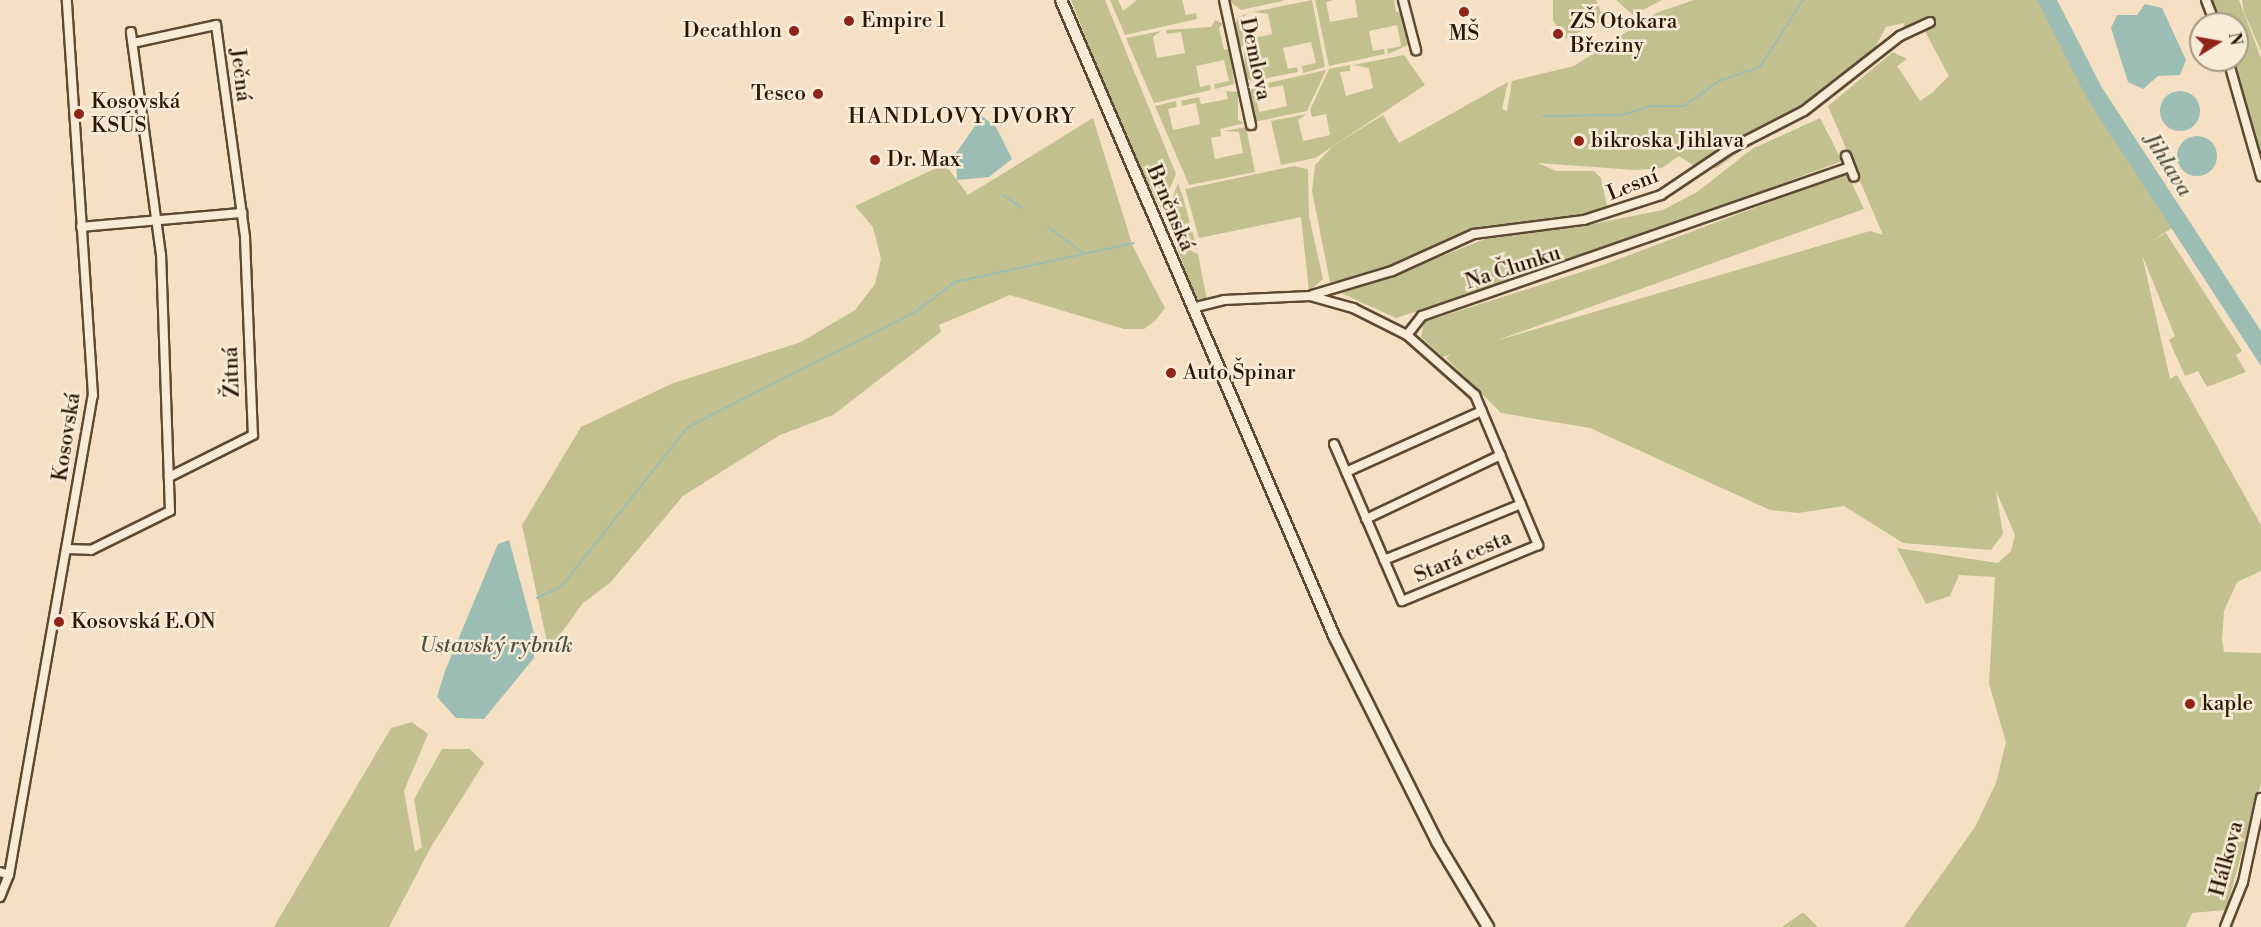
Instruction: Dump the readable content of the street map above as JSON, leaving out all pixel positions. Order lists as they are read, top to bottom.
{
  "streets": {
    "main road": ["Brněnská"],
    "street": [
      "Demlova",
      "Ječná",
      "Lesní",
      "Na Člunku",
      "Žitná",
      "Kosovská",
      "Stará cesta",
      "Hálkova"
    ]
  },
  "crossings": [
    ["Ječná", "Žitná"],
    ["Na Člunku", "Stará cesta"]
  ],
  "districts": ["HANDLOVY DVORY"],
  "water": ["Jihlava", "Ustavský rybník"],
  "places": [
    "MŠ",
    "Empire 1",
    "Decathlon",
    "ZŠ Otokara Březiny",
    "Tesco",
    "Kosovská KSÚS",
    "bikroska Jihlava",
    "Dr. Max",
    "Auto Špinar",
    "Kosovská E.ON",
    "kaple"
  ],
  "north": "right"
}
